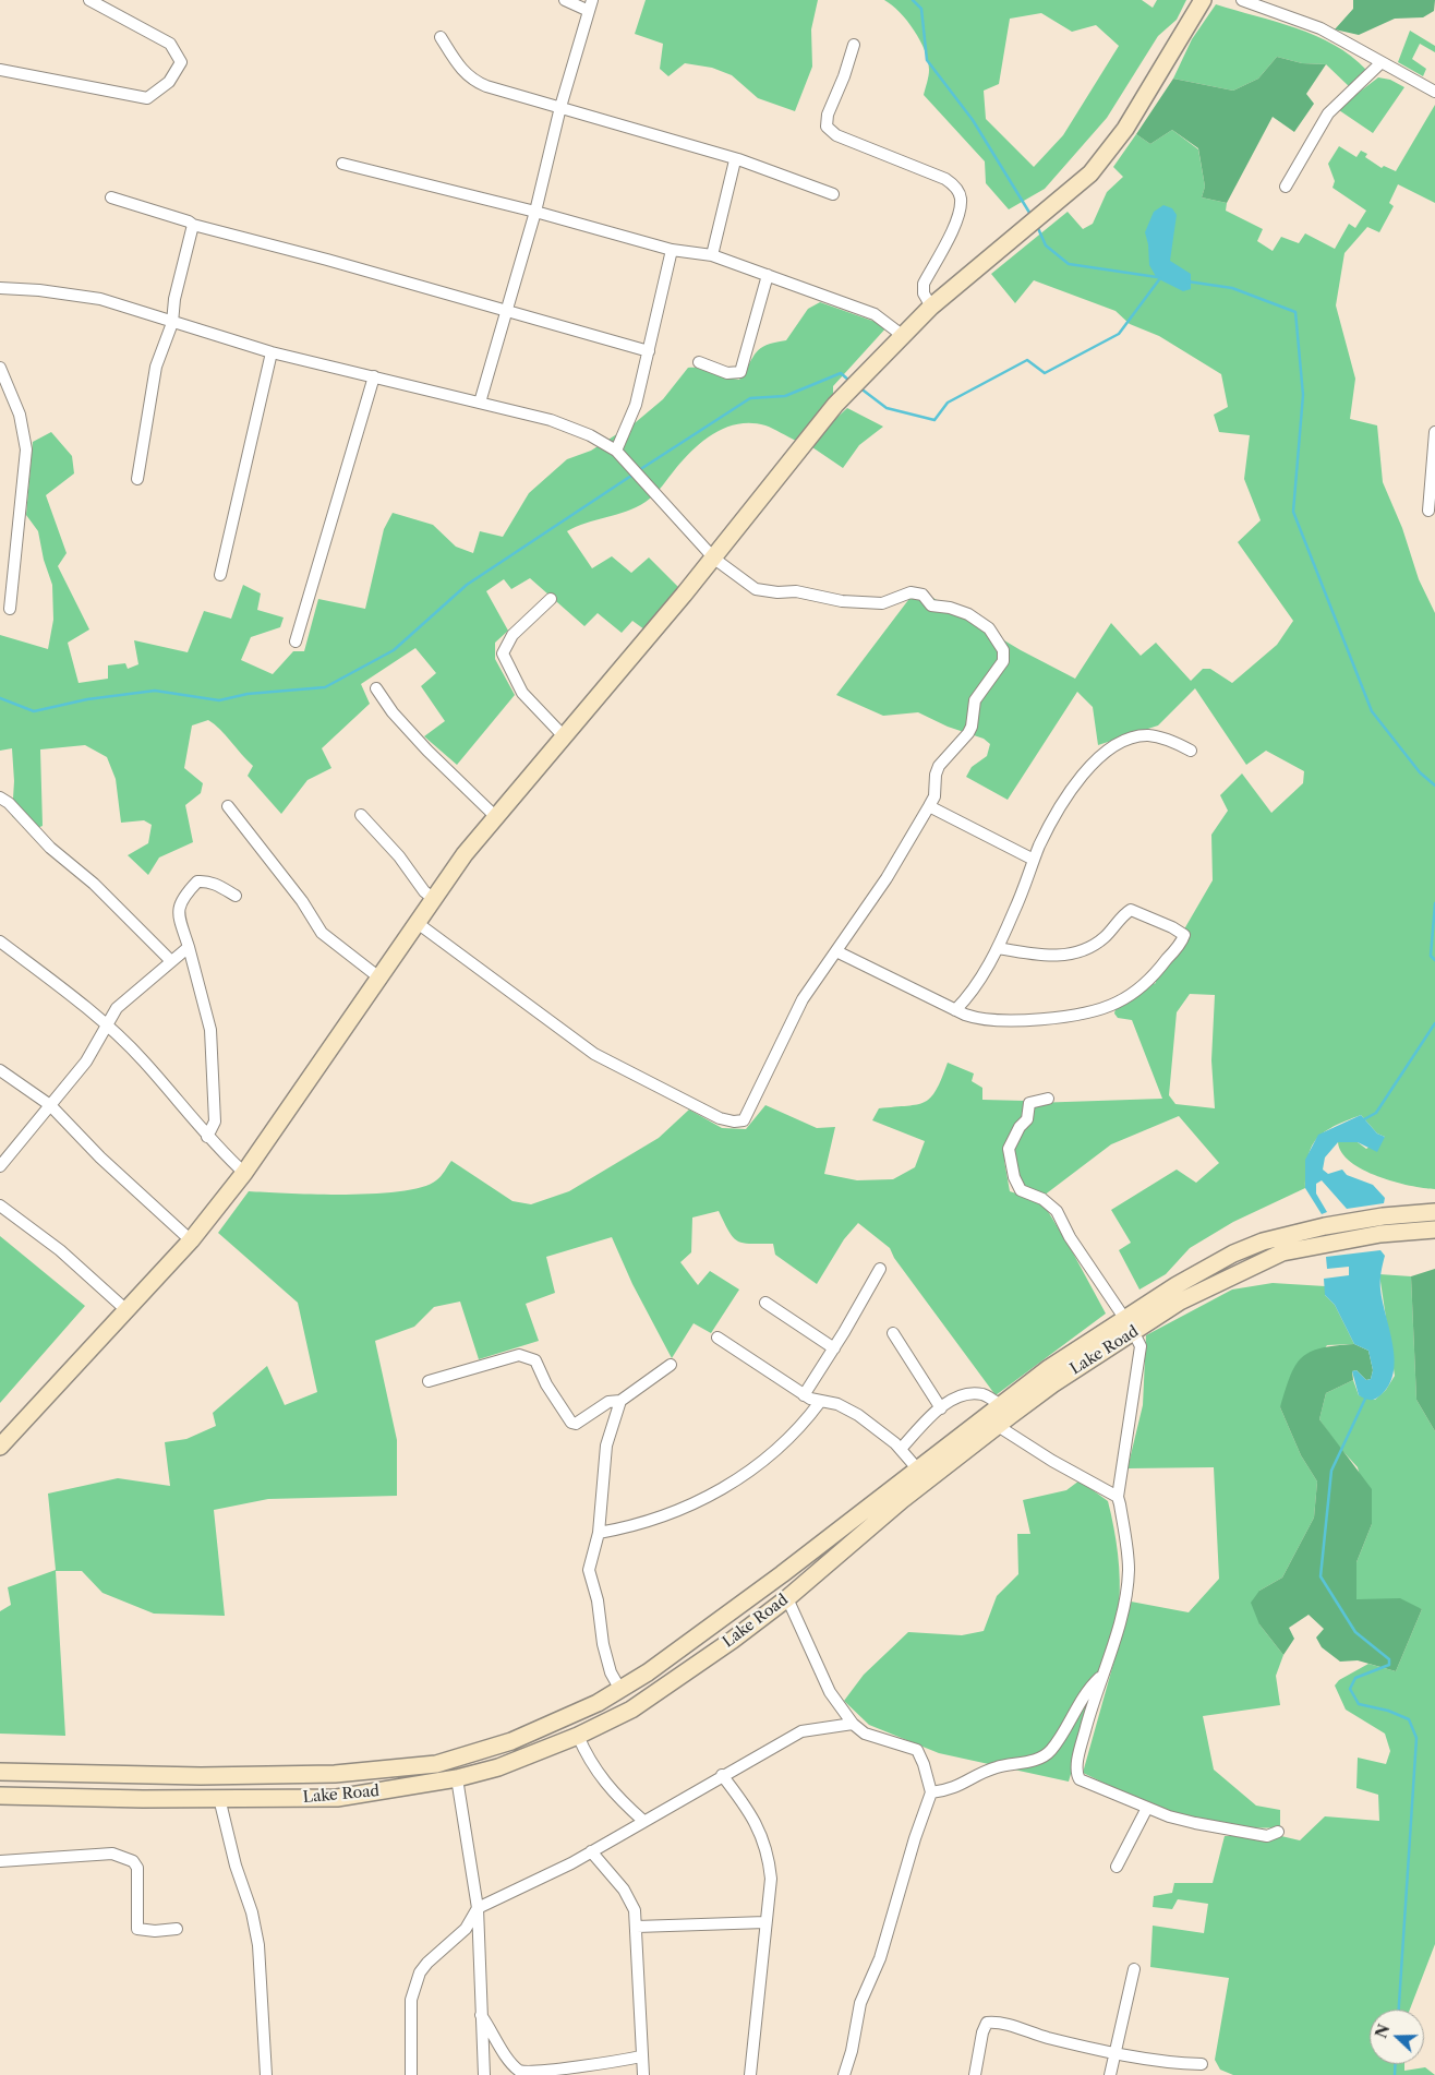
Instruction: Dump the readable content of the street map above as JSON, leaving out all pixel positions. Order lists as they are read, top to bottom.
{
  "streets": {
    "main road": ["Lake Road"]
  },
  "north": "left"
}
